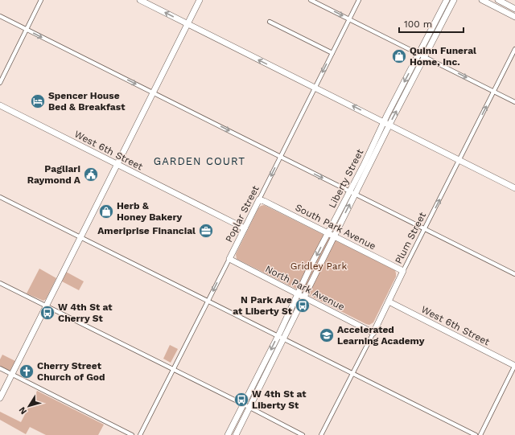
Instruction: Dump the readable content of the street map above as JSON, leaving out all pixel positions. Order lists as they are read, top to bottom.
{
  "streets": {
    "street": [
      "West 6th Street",
      "Liberty Street",
      "Poplar Street",
      "South Park Avenue",
      "Plum Street",
      "North Park Avenue"
    ]
  },
  "crossings": [
    ["West 6th Street", "Poplar Street"],
    ["West 6th Street", "Plum Street"],
    ["Liberty Street", "South Park Avenue"],
    ["Liberty Street", "North Park Avenue"],
    ["Poplar Street", "South Park Avenue"],
    ["Poplar Street", "North Park Avenue"],
    ["South Park Avenue", "Plum Street"],
    ["Plum Street", "North Park Avenue"]
  ],
  "one_way": ["Plum Street"],
  "districts": ["GARDEN COURT"],
  "parks": ["Gridley Park"],
  "places": {
    "shop": ["Quinn Funeral Home, Inc.", "Herb & Honey Bakery"],
    "hotel": ["Spencer House Bed & Breakfast"],
    "public building": ["Pagliari Raymond A"],
    "office": ["Ameriprise Financial"],
    "bus stop": ["N Park Ave at Liberty St", "W 4th St at Cherry St", "W 4th St at Liberty St"],
    "school or university": ["Accelerated Learning Academy"],
    "church": ["Cherry Street Church of God"]
  },
  "scale_bar": "100 m",
  "north": "bottom left"
}
